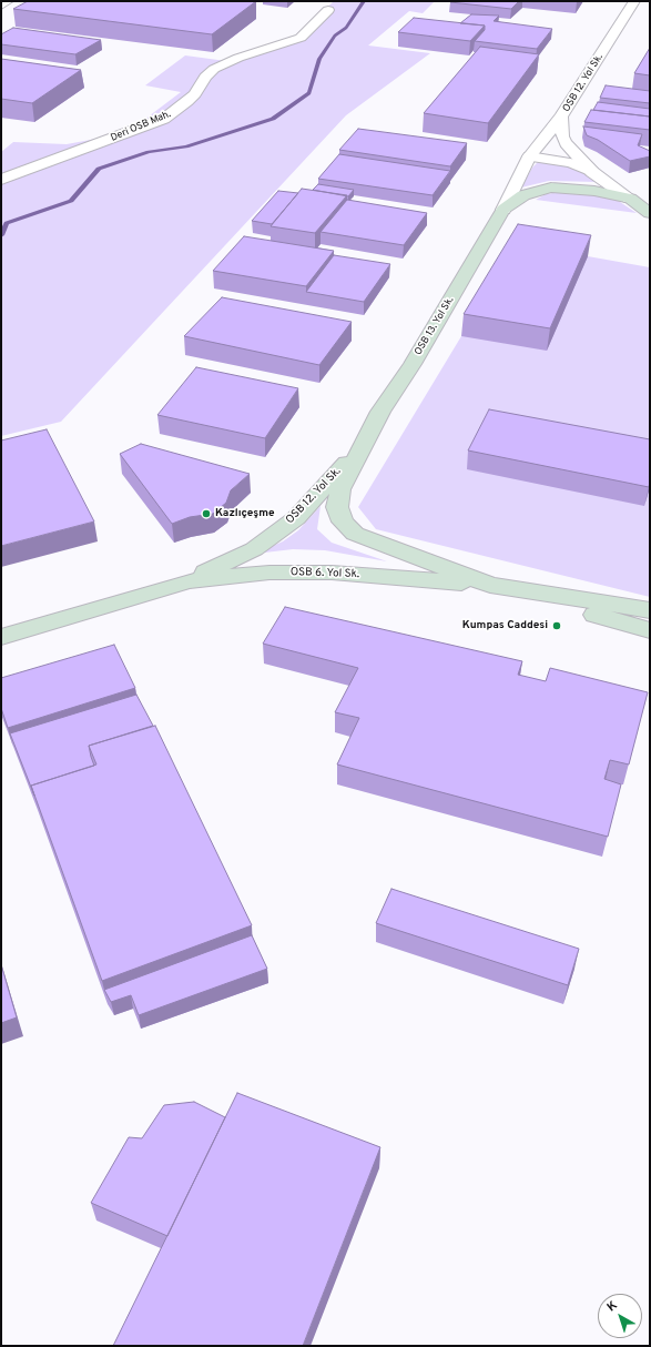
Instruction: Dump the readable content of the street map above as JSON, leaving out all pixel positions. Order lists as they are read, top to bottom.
{
  "streets": {
    "main road": ["OSB 12. Yol Sk.", "OSB 13. Yol Sk.", "OSB 6. Yol Sk."],
    "street": ["Deri OSB Mah."]
  },
  "crossings": [
    ["OSB 12. Yol Sk.", "OSB 13. Yol Sk."],
    ["OSB 12. Yol Sk.", "OSB 6. Yol Sk."]
  ],
  "places": ["Kazlıçeşme", "Kumpas Caddesi"],
  "north": "top left"
}
